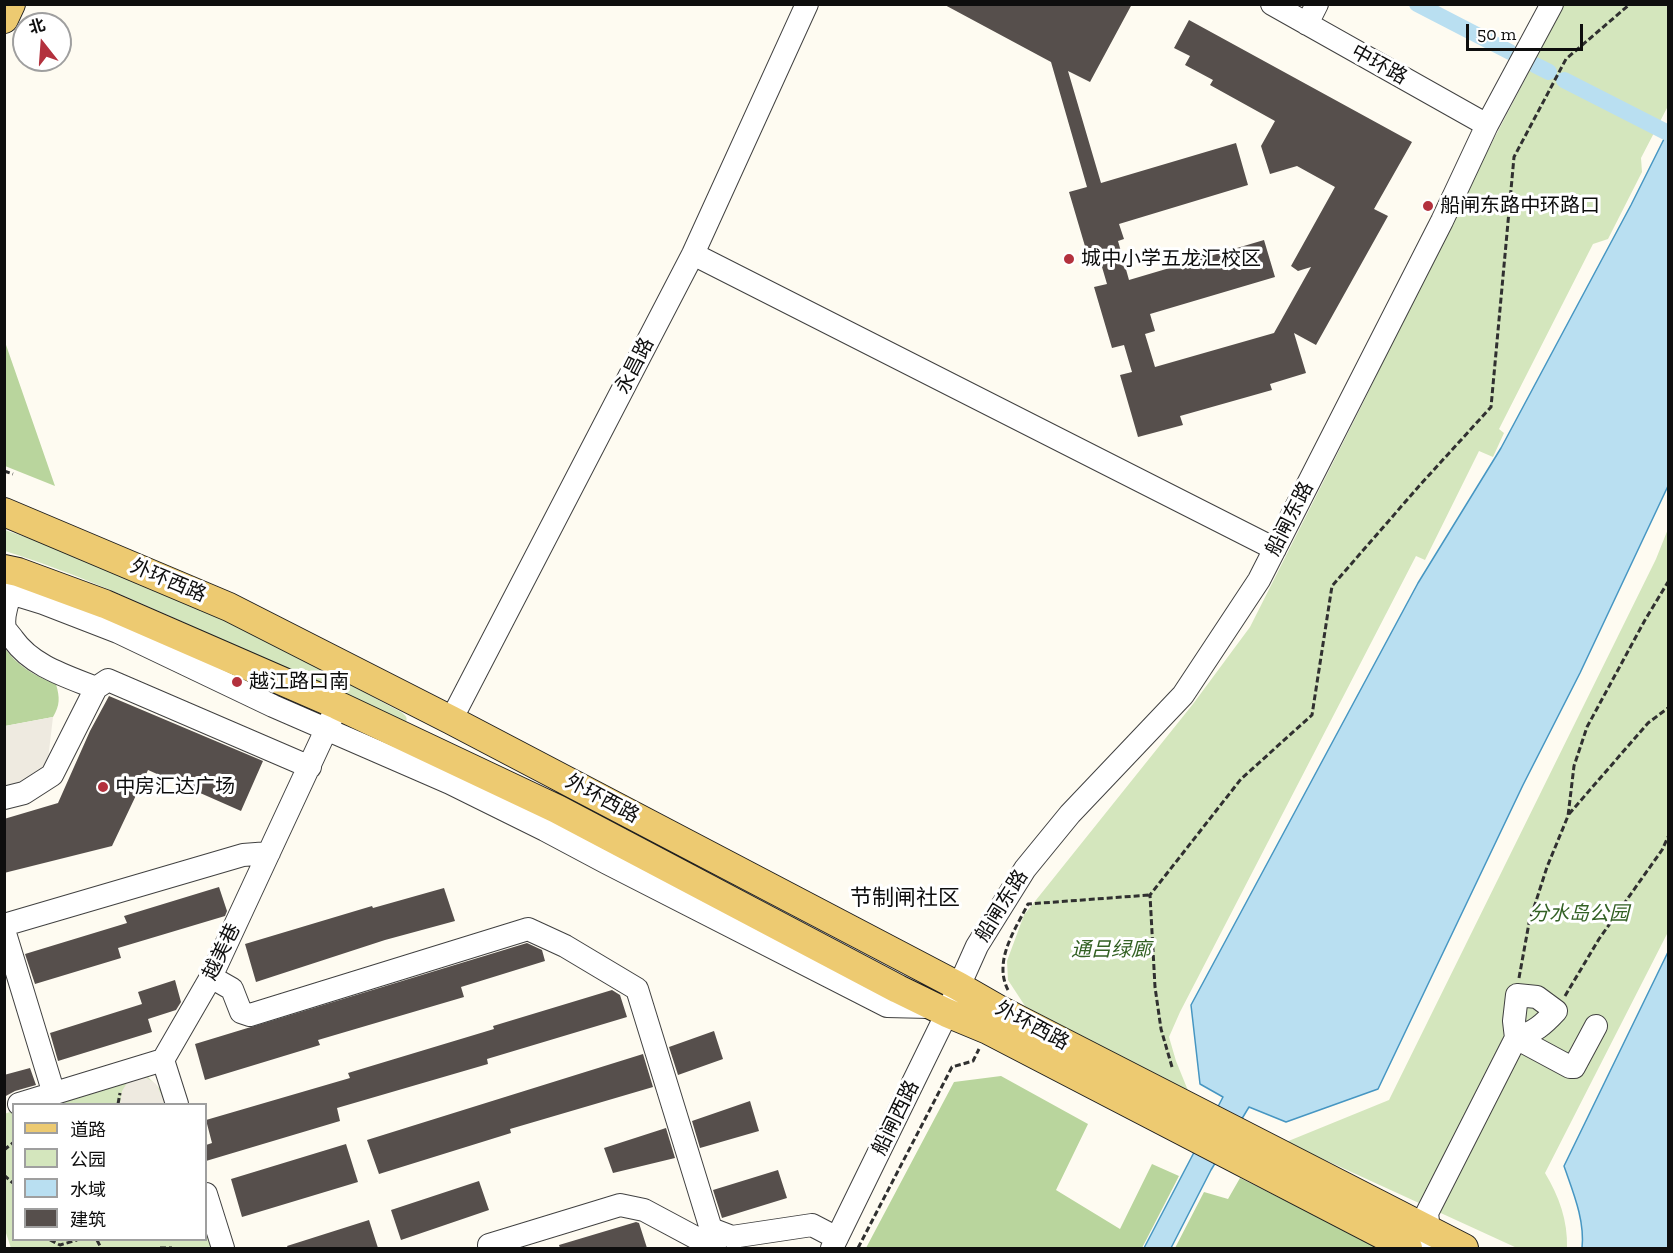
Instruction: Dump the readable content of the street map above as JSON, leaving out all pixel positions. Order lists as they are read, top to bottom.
{
  "streets": {
    "main road": ["外环西路"],
    "street": [
      "中环路",
      "永昌路",
      "船闸东路",
      "越美巷",
      "船闸西路"
    ]
  },
  "crossings": [
    ["中环路", "船闸东路"],
    ["永昌路", "外环西路"],
    ["船闸东路", "外环西路"],
    ["船闸东路", "船闸西路"],
    ["外环西路", "越美巷"],
    ["外环西路", "船闸西路"]
  ],
  "districts": ["节制闸社区"],
  "parks": ["分水岛公园", "通吕绿廊"],
  "places": [
    "船闸东路中环路口",
    "城中小学五龙汇校区",
    "越江路口南",
    "中房汇达广场"
  ],
  "legend": [
    "道路",
    "公园",
    "水域",
    "建筑"
  ],
  "scale_bar": "50 m",
  "north": "top"
}
